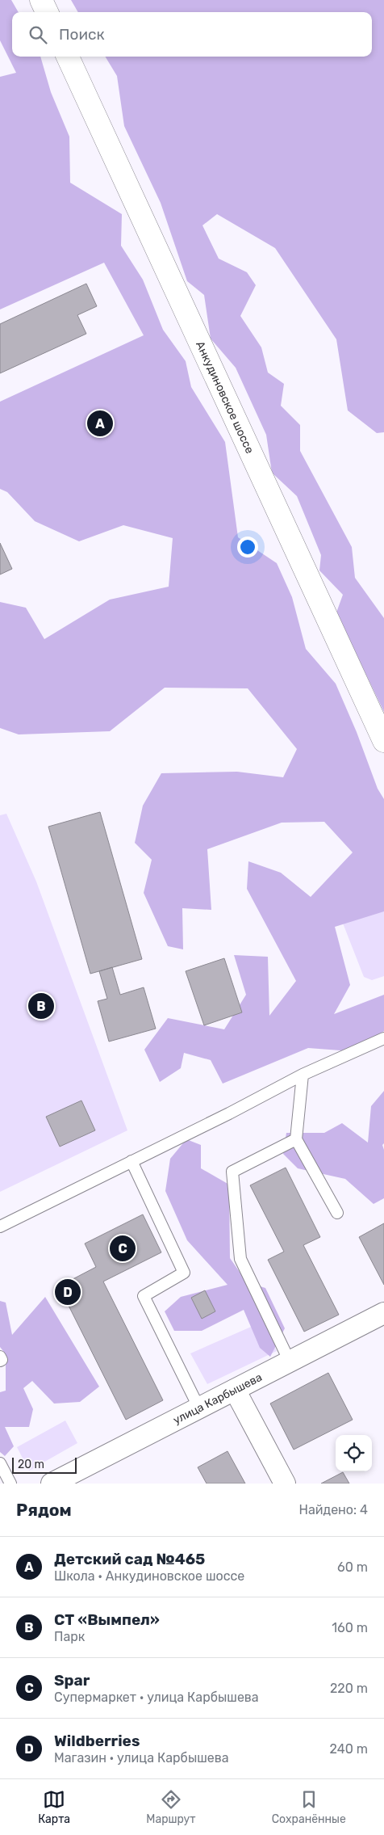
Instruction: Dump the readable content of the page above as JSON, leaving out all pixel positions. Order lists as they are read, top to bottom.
{
  "streets": {
    "street": ["Анкудиновское шоссе", "улица Карбышева"]
  },
  "scale_bar": "20 m",
  "page": {
    "search": "Поиск",
    "pins": [
      "A",
      "B",
      "C",
      "D"
    ],
    "scale": "20 m",
    "heading": ["Рядом", "Найдено: 4"],
    "list": [
      {
        "mark": "A",
        "name": "Детский сад №465",
        "note": "Школа · Анкудиновское шоссе",
        "value": "60 m"
      },
      {
        "mark": "B",
        "name": "СТ «Вымпел»",
        "note": "Парк",
        "value": "160 m"
      },
      {
        "mark": "C",
        "name": "Spar",
        "note": "Супермаркет · улица Карбышева",
        "value": "220 m"
      },
      {
        "mark": "D",
        "name": "Wildberries",
        "note": "Магазин · улица Карбышева",
        "value": "240 m"
      }
    ],
    "nav": ["Карта", "Маршрут", "Сохранённые"]
  }
}
